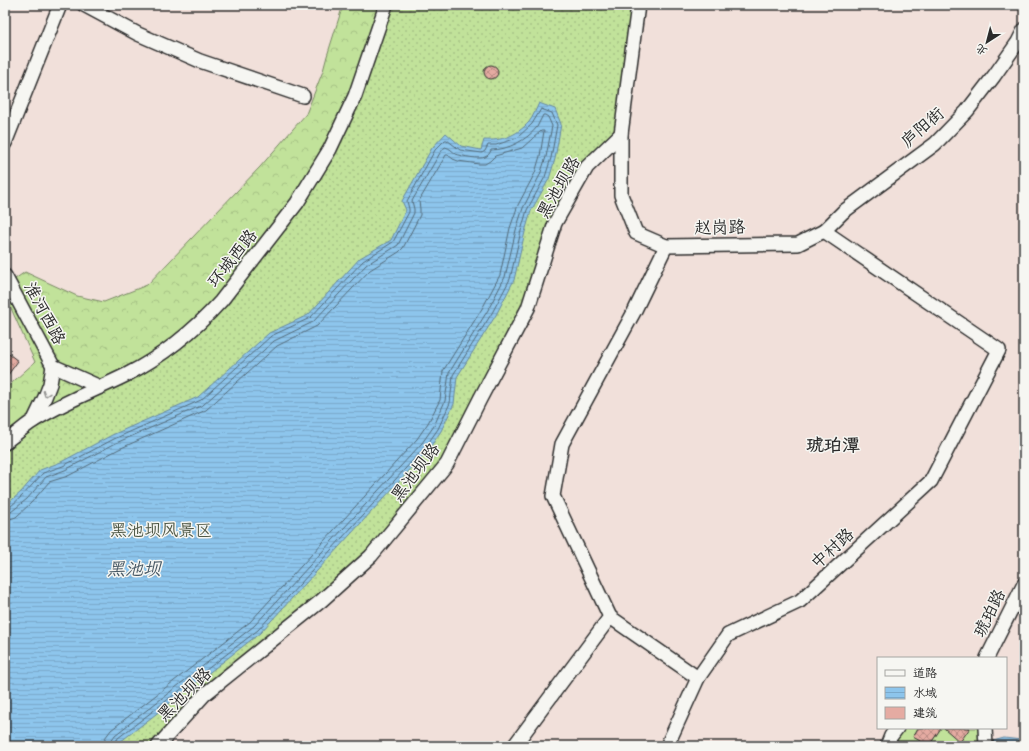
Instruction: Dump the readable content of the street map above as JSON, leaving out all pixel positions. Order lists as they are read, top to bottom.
{
  "streets": {
    "street": [
      "庐阳街",
      "黑池坝路",
      "赵岗路",
      "环城西路",
      "淮河西路",
      "中村路",
      "琥珀路"
    ]
  },
  "crossings": [
    ["庐阳街", "赵岗路"],
    ["庐阳街", "中村路"],
    ["黑池坝路", "赵岗路"],
    ["赵岗路", "中村路"]
  ],
  "districts": ["琥珀潭"],
  "water": ["黑池坝"],
  "parks": ["黑池坝风景区"],
  "legend": ["道路", "水域", "建筑"],
  "north": "bottom left"
}
